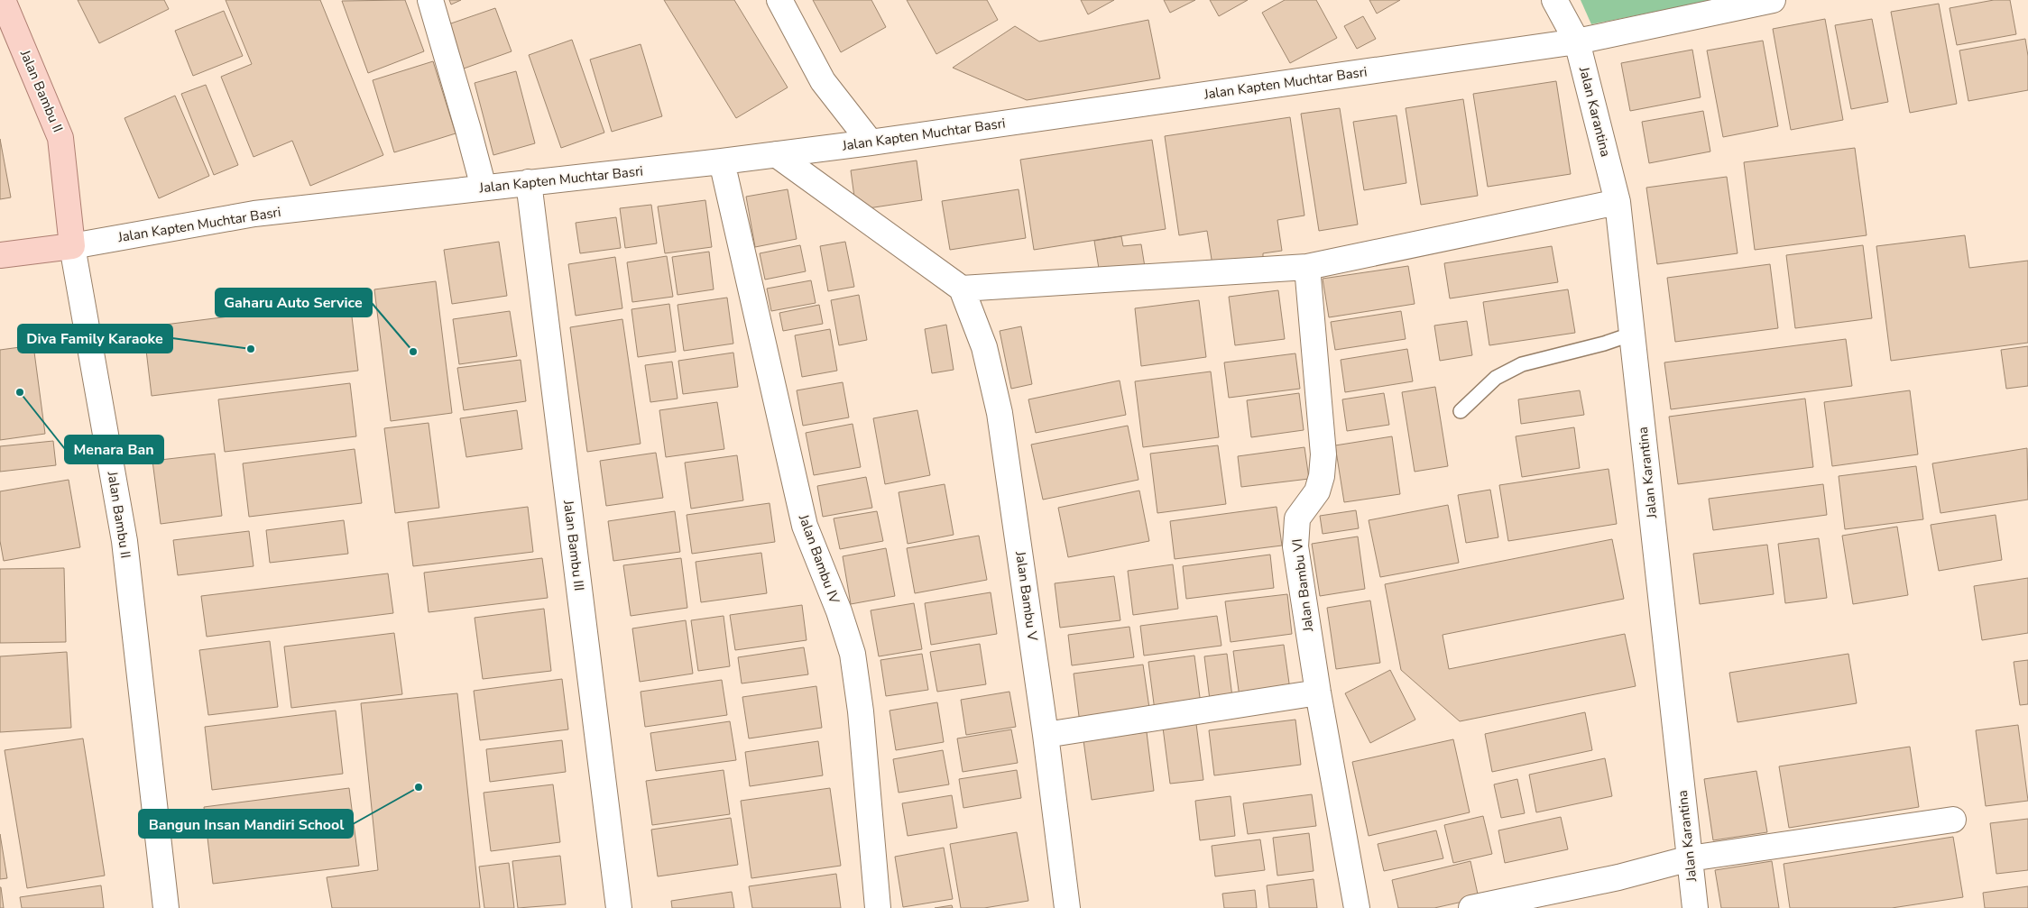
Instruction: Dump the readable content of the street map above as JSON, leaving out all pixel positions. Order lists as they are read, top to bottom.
{
  "streets": {
    "main road": ["Jalan Bambu II"],
    "street": [
      "Jalan Kapten Muchtar Basri",
      "Jalan Karantina",
      "Jalan Bambu III",
      "Jalan Bambu IV",
      "Jalan Bambu VI",
      "Jalan Bambu V"
    ]
  },
  "crossings": [
    ["Jalan Kapten Muchtar Basri", "Jalan Bambu II"],
    ["Jalan Kapten Muchtar Basri", "Jalan Karantina"],
    ["Jalan Kapten Muchtar Basri", "Jalan Bambu III"],
    ["Jalan Kapten Muchtar Basri", "Jalan Bambu IV"]
  ],
  "places": [
    "Diva Family Karaoke",
    "Gaharu Auto Service",
    "Menara Ban",
    "Bangun Insan Mandiri School"
  ]
}
